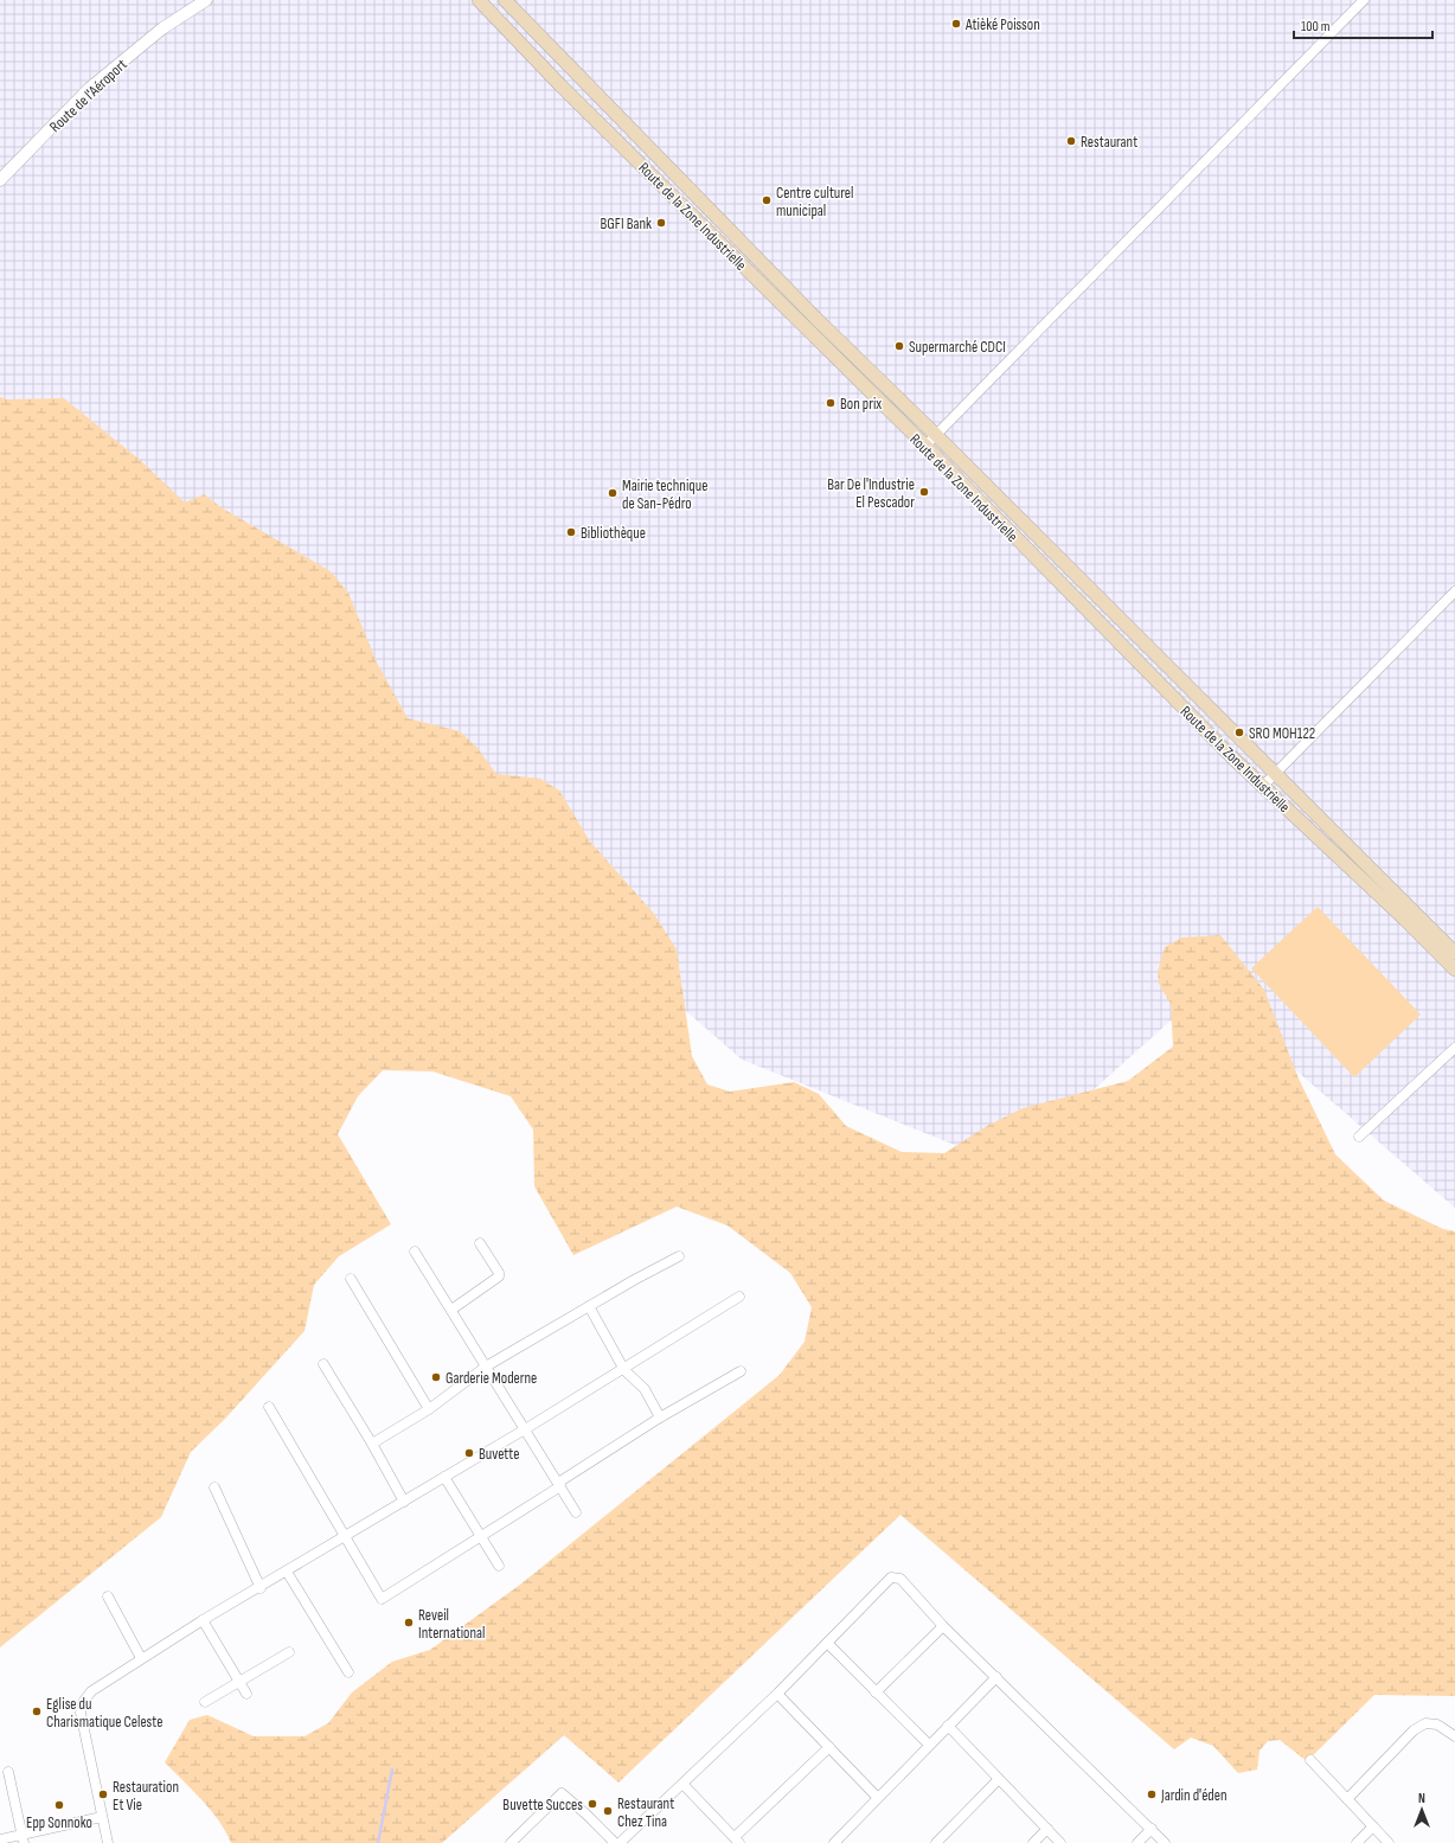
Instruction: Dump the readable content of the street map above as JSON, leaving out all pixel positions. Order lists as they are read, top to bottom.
{
  "streets": {
    "main road": ["Route de la Zone Industrielle"],
    "street": ["Route de l'Aéroport"]
  },
  "places": [
    "Atièké Poisson",
    "Restaurant",
    "Centre culturel municipal",
    "BGFI Bank",
    "Supermarché CDCI",
    "Bon prix",
    "Bar De l'Industrie El Pescador",
    "Mairie technique de San-Pédro",
    "Bibliothèque",
    "SRO MOH122",
    "Garderie Moderne",
    "Buvette",
    "Reveil International",
    "Eglise du Charismatique Celeste",
    "Restauration Et Vie",
    "Jardin d'éden",
    "Buvette Succes",
    "Epp Sonnoko",
    "Restaurant Chez Tina"
  ],
  "scale_bar": "100 m",
  "north": "top"
}
